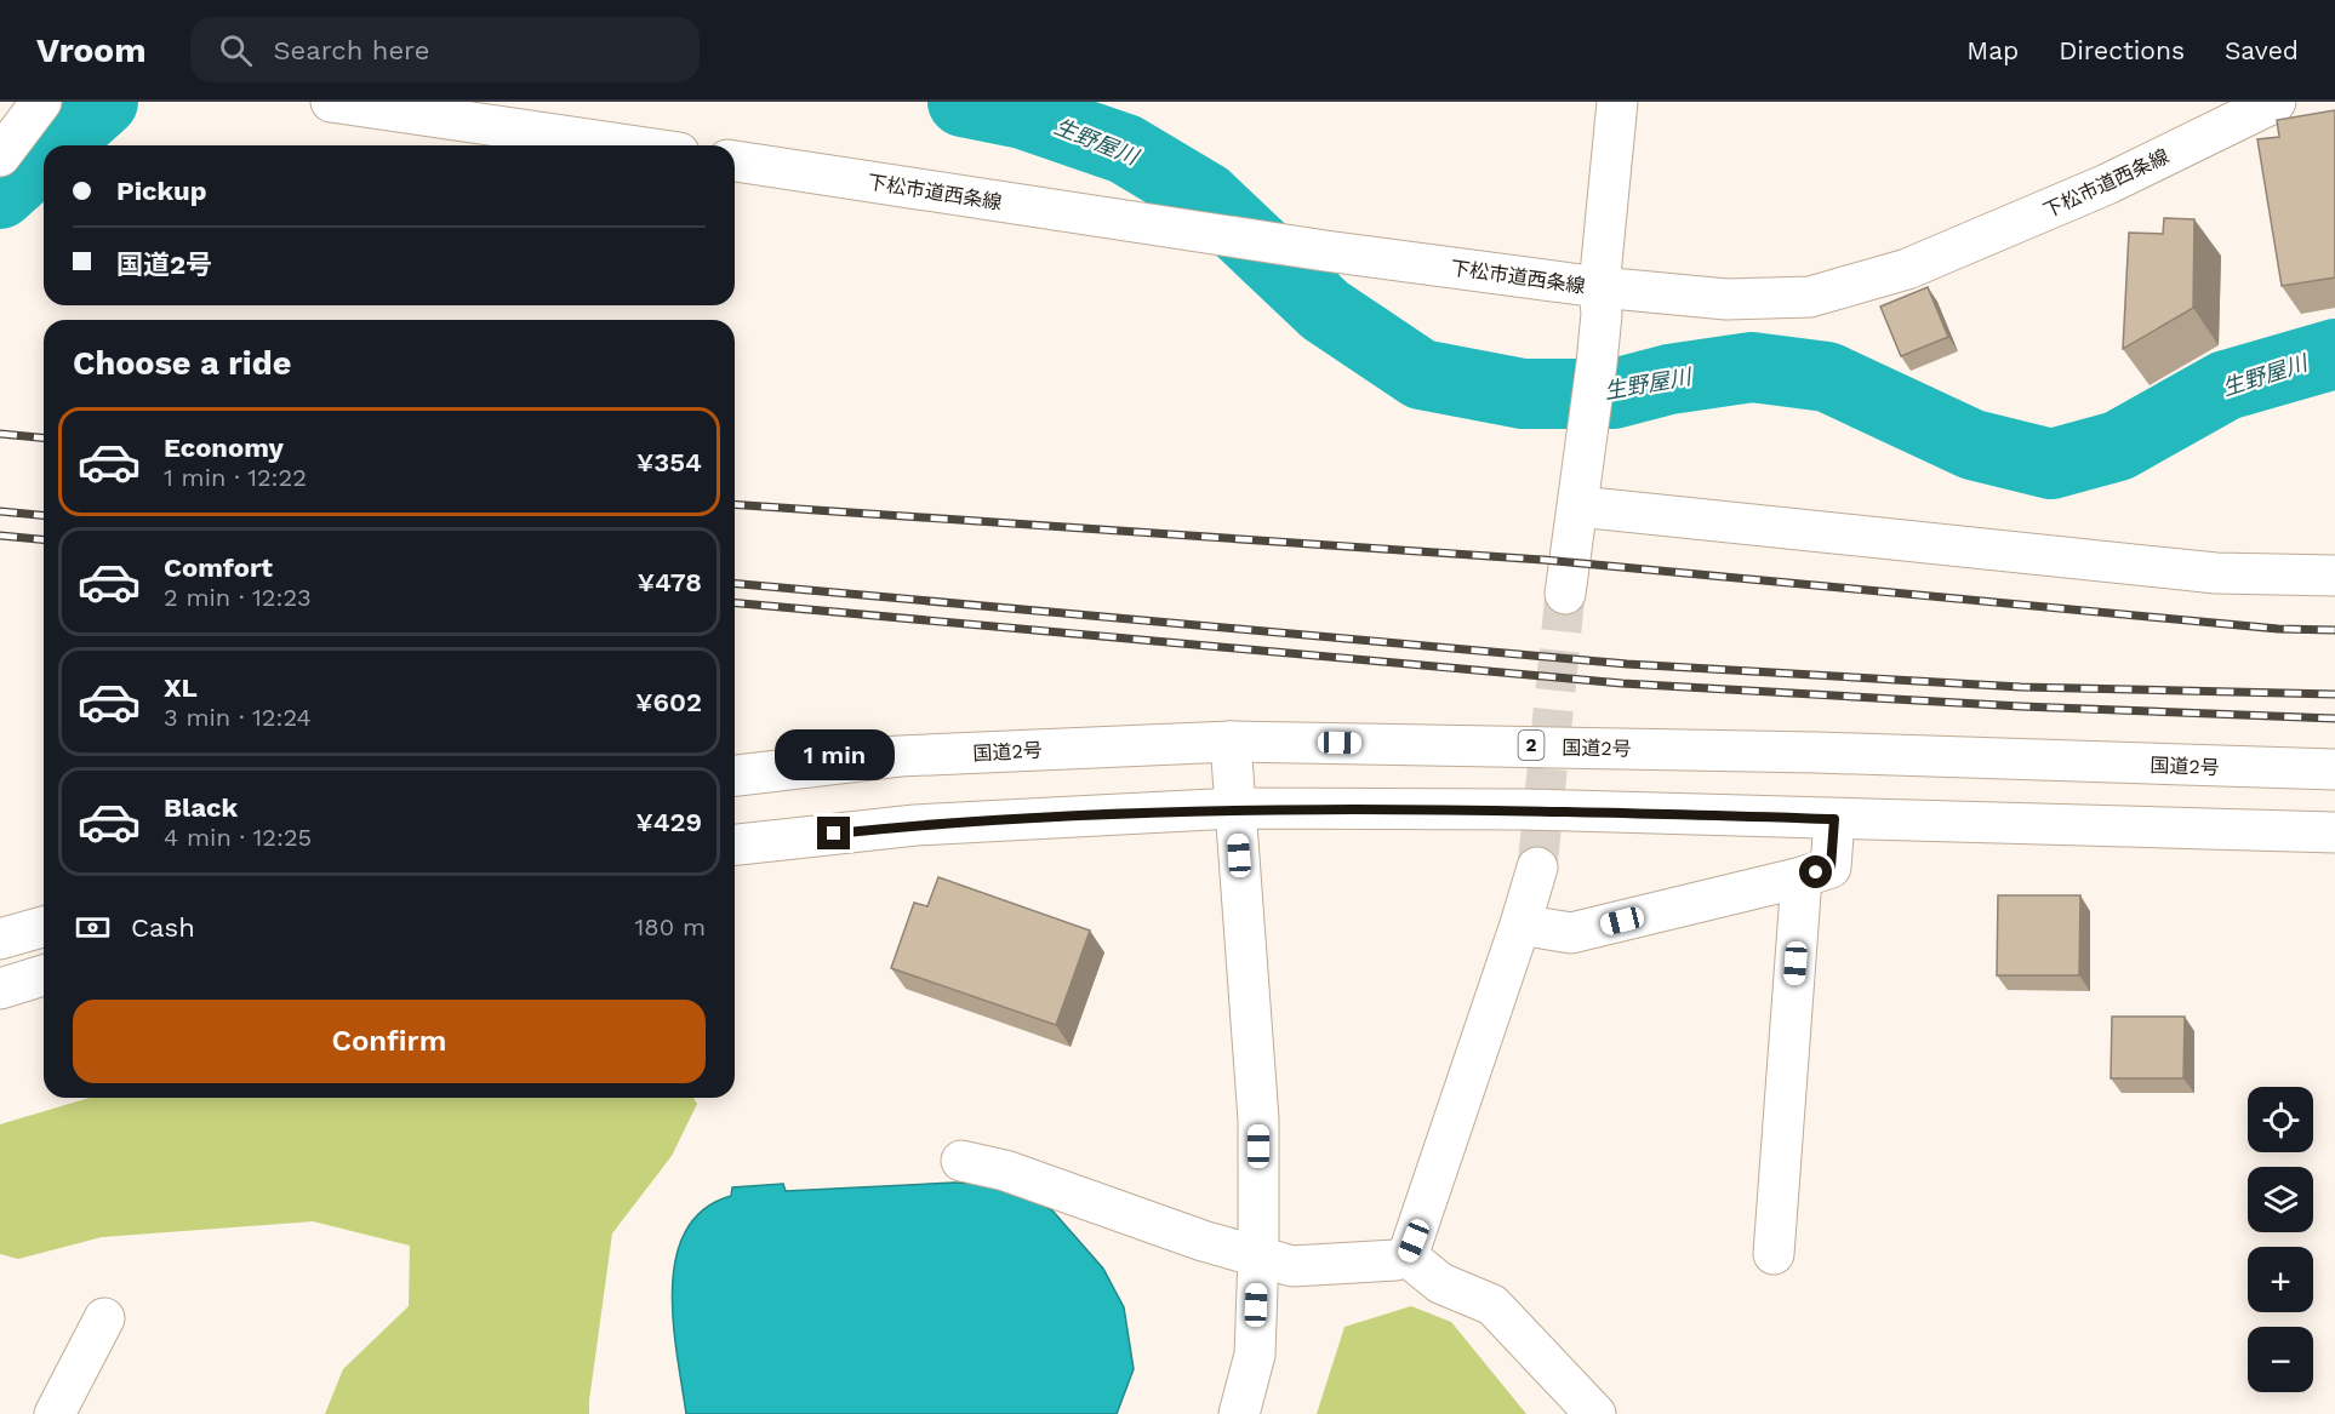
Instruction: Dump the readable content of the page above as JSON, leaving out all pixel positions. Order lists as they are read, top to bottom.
{
  "streets": {
    "main road": ["下松市道西条線", "2", "国道2号"]
  },
  "water": ["生野屋川"],
  "page": {
    "header": "Vroom",
    "search": "Search here",
    "nav": ["Map", "Directions", "Saved"],
    "banner": ["Pickup", "国道2号"],
    "heading": "Choose a ride",
    "list": [
      {
        "name": "Economy",
        "note": "1 min · 12:22",
        "value": "¥354"
      },
      {
        "name": "Comfort",
        "note": "2 min · 12:23",
        "value": "¥478"
      },
      {
        "name": "XL",
        "note": "3 min · 12:24",
        "value": "¥602"
      },
      {
        "name": "Black",
        "note": "4 min · 12:25",
        "value": "¥429"
      }
    ],
    "bubble": "1 min",
    "pay": ["Cash", "180 m"],
    "buttons": "Confirm",
    "map_buttons": ["+", "−"]
  }
}
